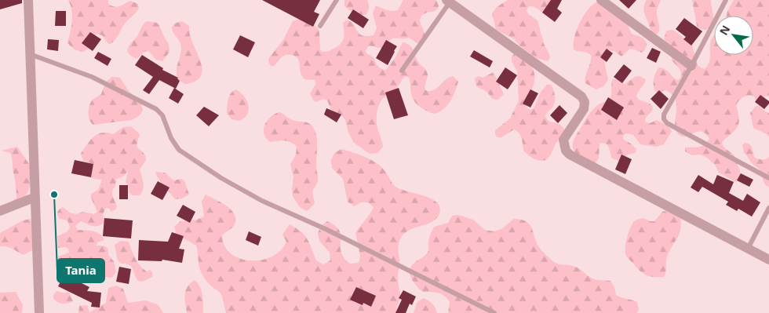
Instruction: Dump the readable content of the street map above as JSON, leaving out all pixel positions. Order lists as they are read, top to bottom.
{
  "places": ["Tania"],
  "north": "top left"
}
